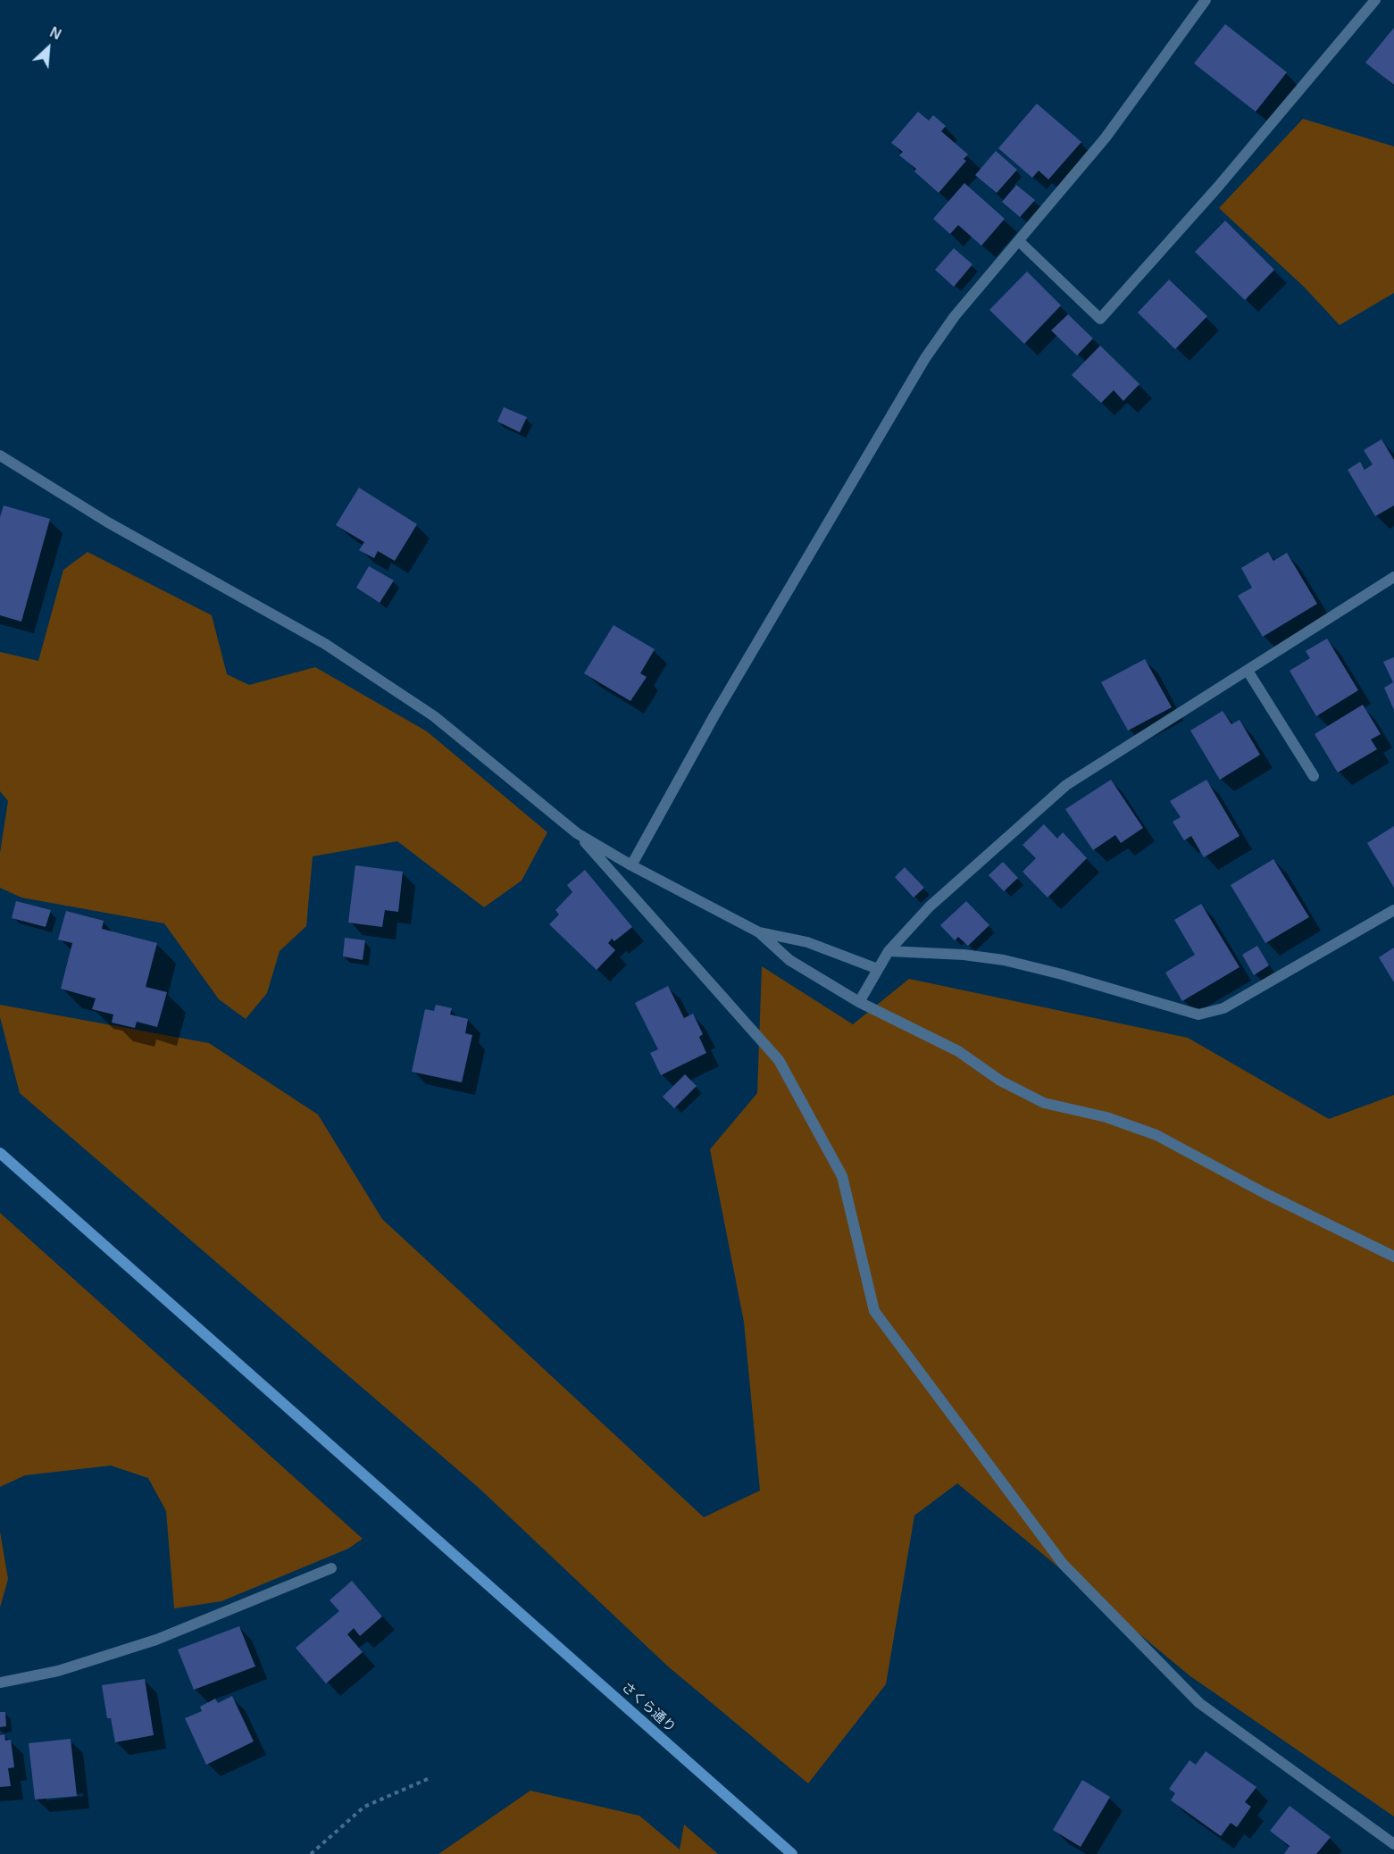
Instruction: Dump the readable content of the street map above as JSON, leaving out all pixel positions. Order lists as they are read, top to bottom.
{
  "streets": {
    "street": ["さくら通り"]
  },
  "north": "top right"
}
